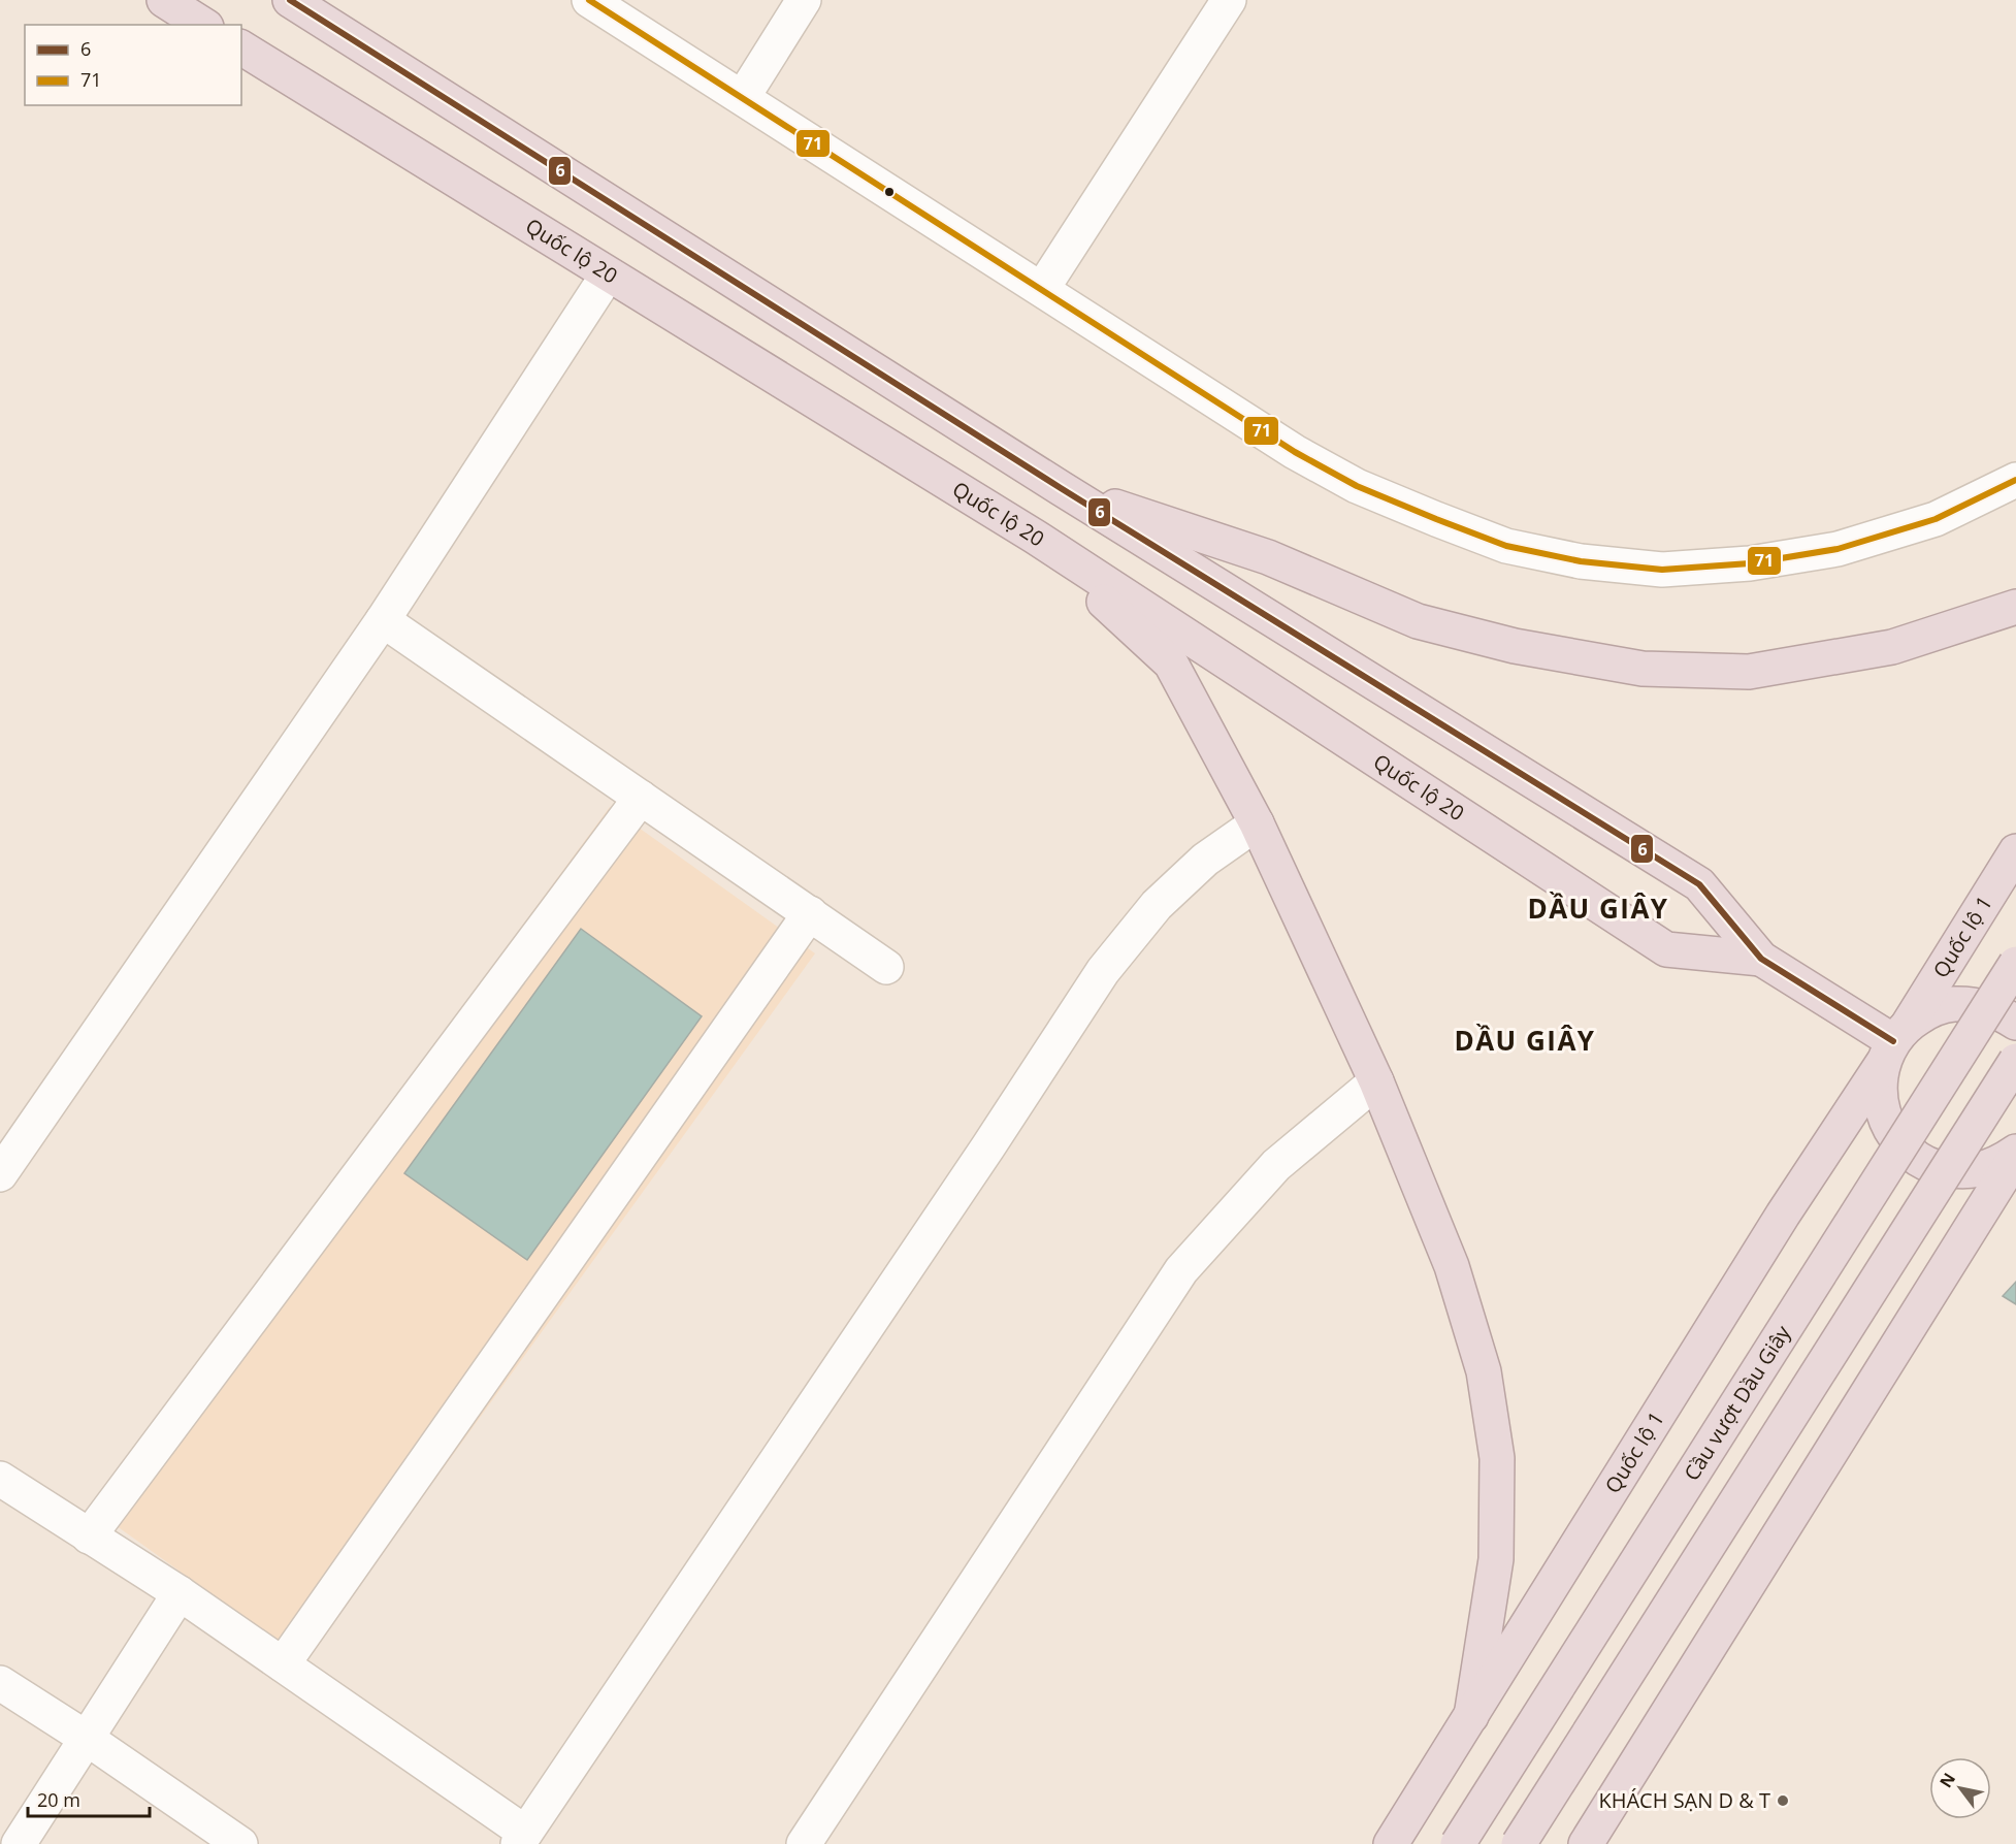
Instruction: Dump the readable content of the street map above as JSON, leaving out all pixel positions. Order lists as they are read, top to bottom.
{
  "streets": {
    "highway": ["Quốc lộ 20", "Quốc lộ 1", "Cầu vượt Dầu Giây"]
  },
  "crossings": [
    ["Quốc lộ 20", "Quốc lộ 1"]
  ],
  "districts": ["DẦU GIÂY", "DẦU GIÂY"],
  "places": ["KHÁCH SẠN D & T"],
  "lines": ["transit line 6", "transit line 71"],
  "legend": ["6", "71"],
  "scale_bar": "20 m",
  "north": "top left"
}
